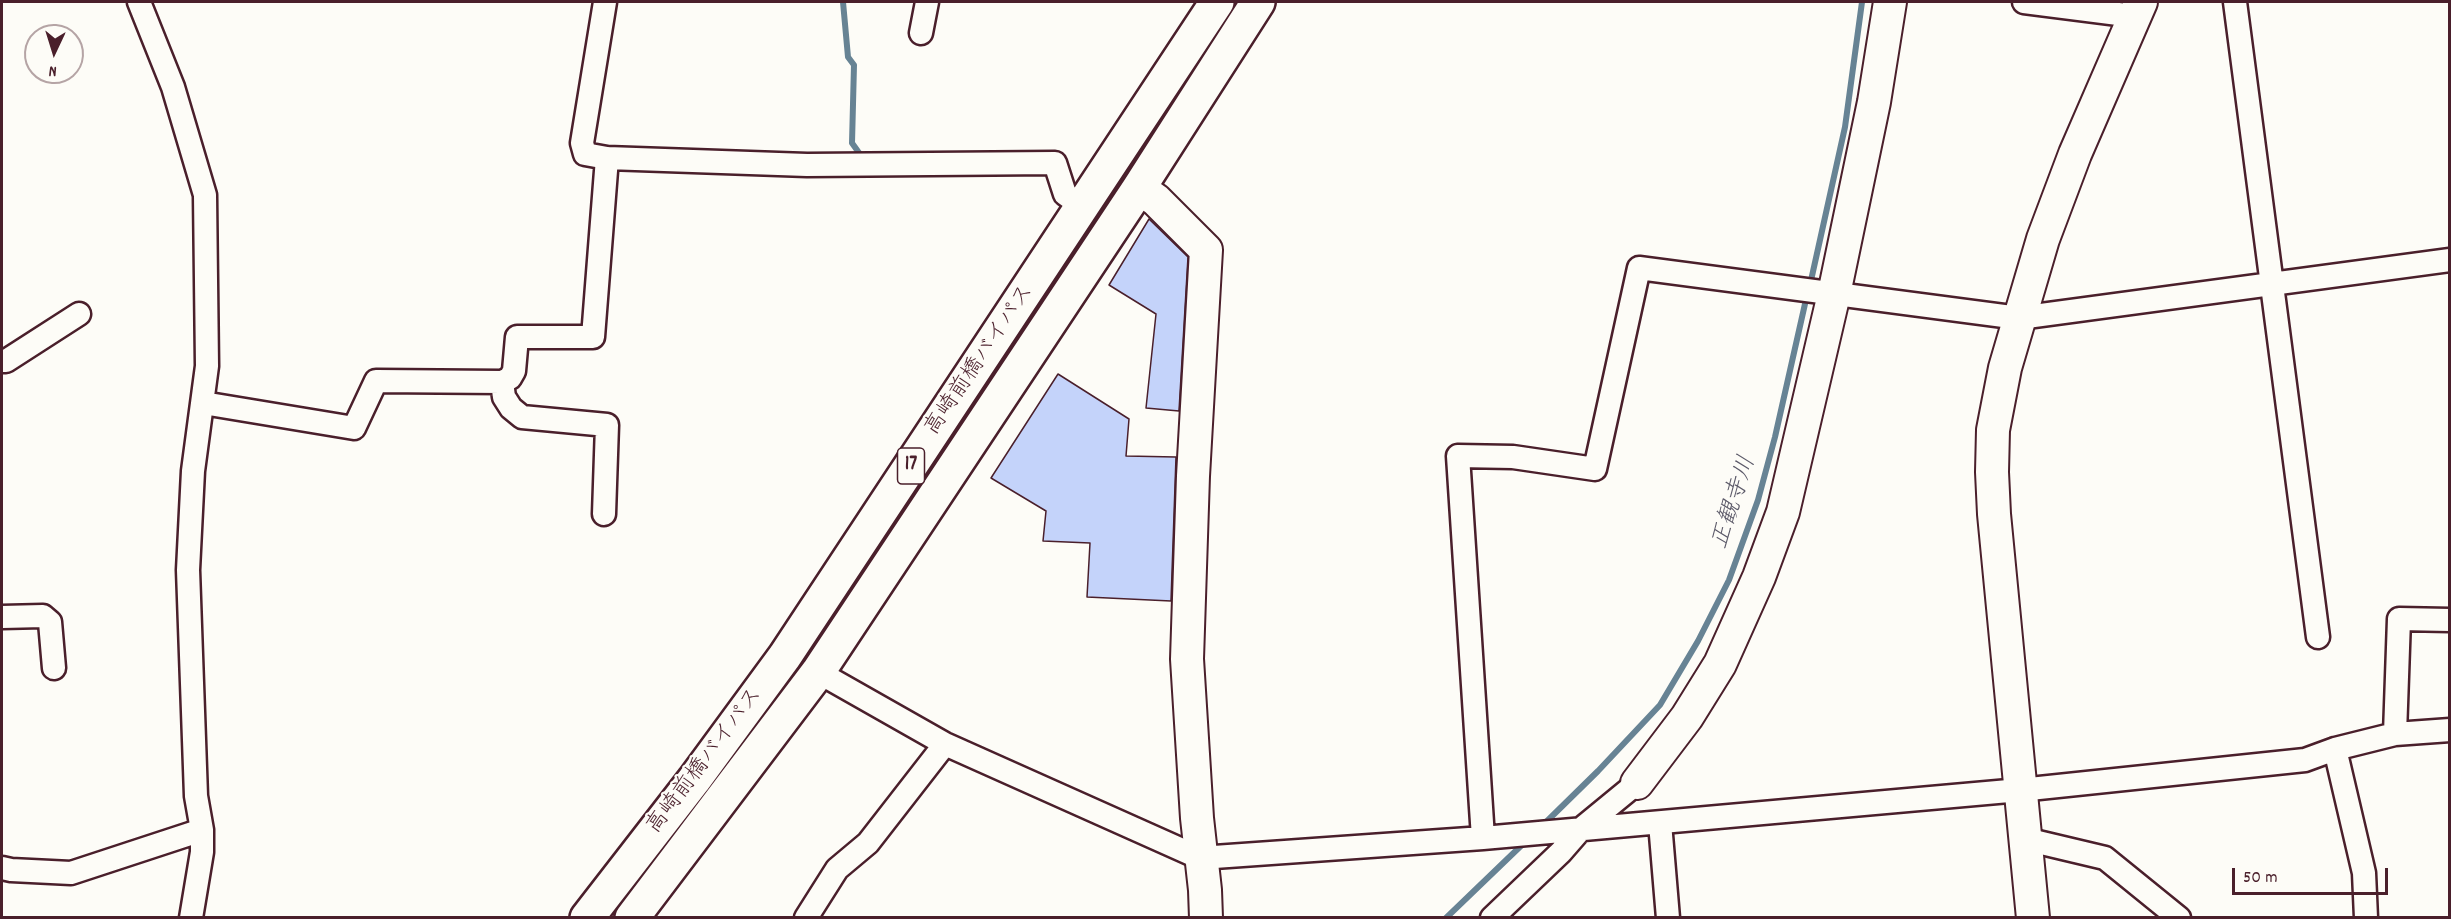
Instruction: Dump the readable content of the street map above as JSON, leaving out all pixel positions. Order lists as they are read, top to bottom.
{
  "streets": {
    "highway": ["高崎前橋バイパス", "17"]
  },
  "water": ["正観寺川"],
  "scale_bar": "50 m",
  "north": "bottom"
}
